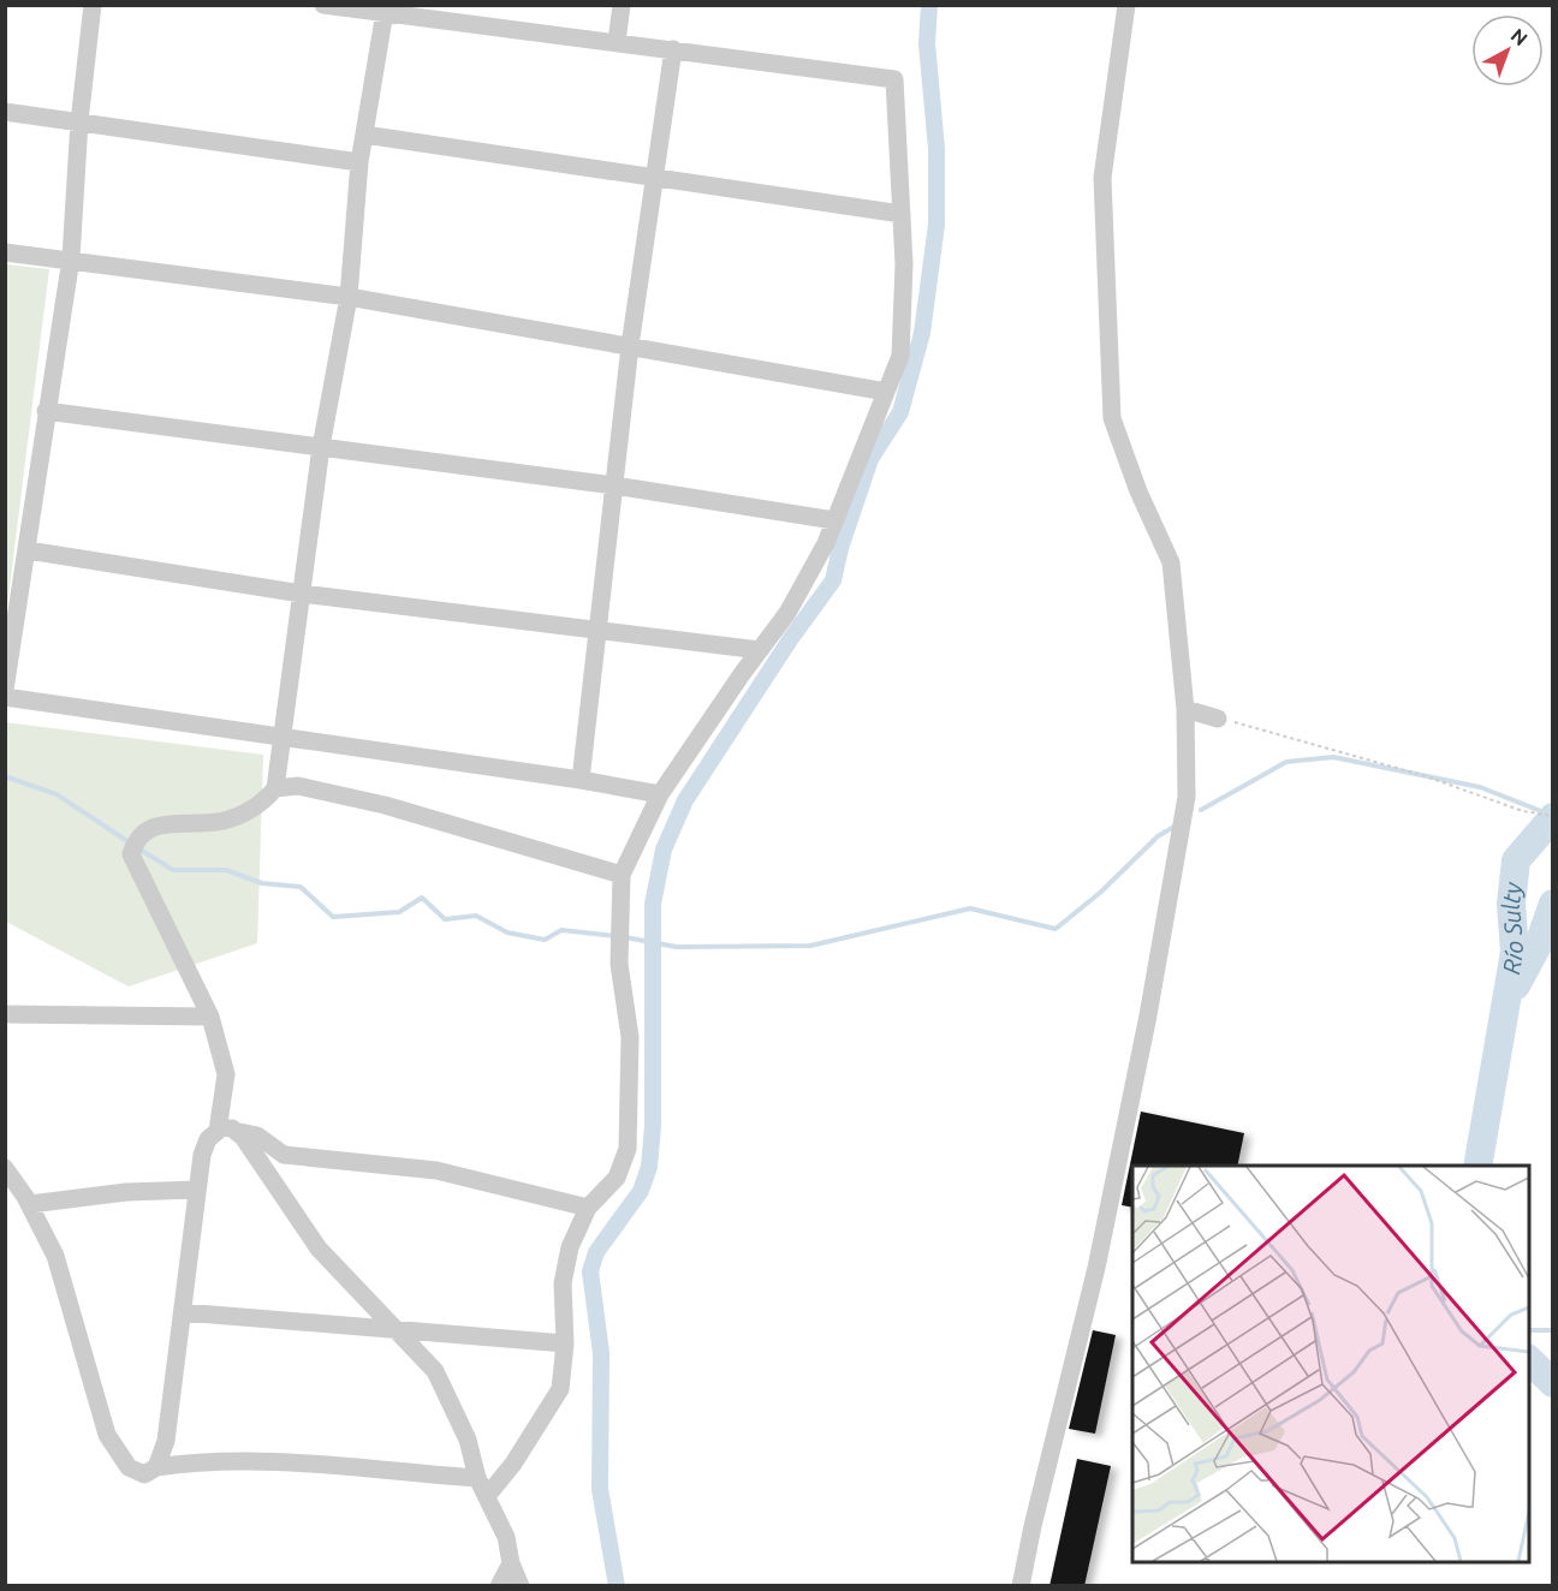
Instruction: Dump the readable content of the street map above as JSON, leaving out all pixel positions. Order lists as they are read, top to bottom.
{
  "water": ["Río Sulty"],
  "north": "top right"
}
